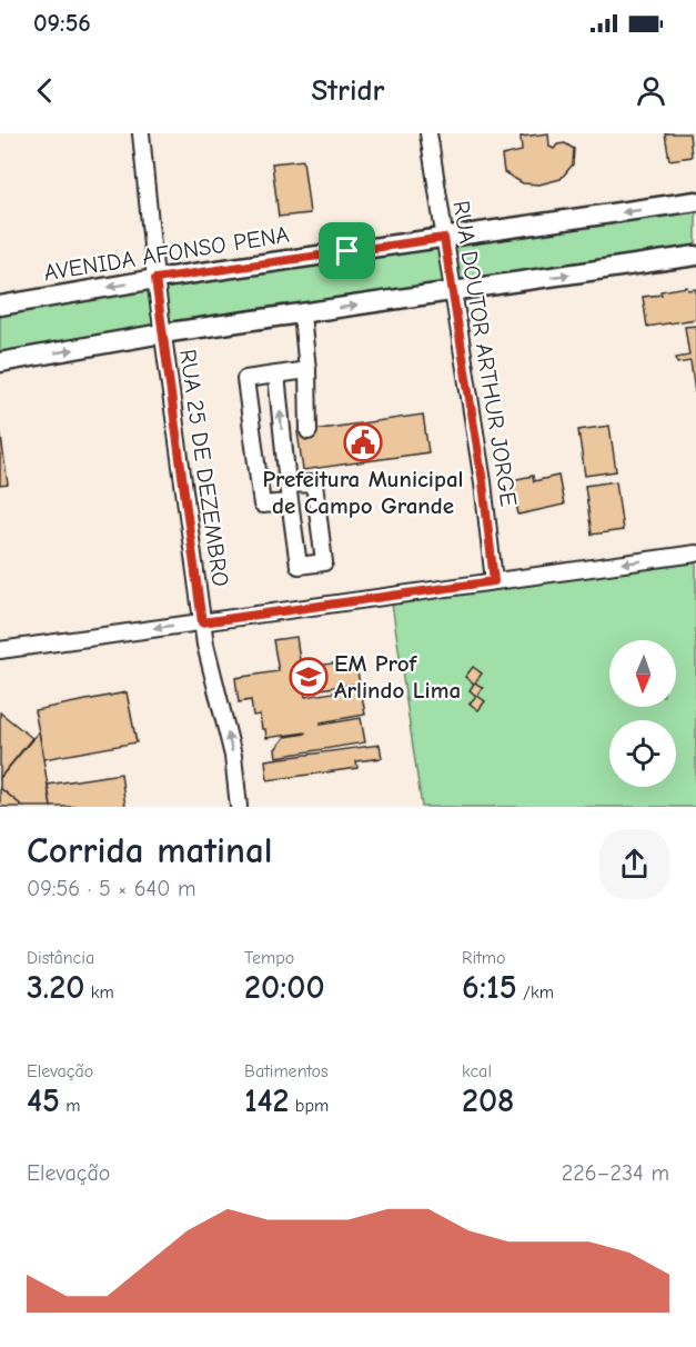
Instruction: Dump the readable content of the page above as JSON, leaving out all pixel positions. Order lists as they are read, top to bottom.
{
  "streets": {
    "main road": ["AVENIDA AFONSO PENA"],
    "street": ["RUA DOUTOR ARTHUR JORGE", "RUA 25 DE DEZEMBRO"]
  },
  "crossings": [
    ["AVENIDA AFONSO PENA", "RUA DOUTOR ARTHUR JORGE"],
    ["AVENIDA AFONSO PENA", "RUA 25 DE DEZEMBRO"]
  ],
  "places": {
    "public building": ["Prefeitura Municipal de Campo Grande"],
    "school or university": ["EM Prof Arlindo Lima"]
  },
  "north": "bottom",
  "page": {
    "status": "09:56",
    "header": "Stridr",
    "heading": ["Corrida matinal", "09:56 · 5 × 640 m"],
    "stats": [
      ["Distância", "3.20 km"],
      ["Tempo", "20:00"],
      ["Ritmo", "6:15 /km"],
      ["Elevação", "45 m"],
      ["Batimentos", "142 bpm"],
      ["kcal", "208"]
    ],
    "chart": ["Elevação", "226–234 m"]
  }
}
